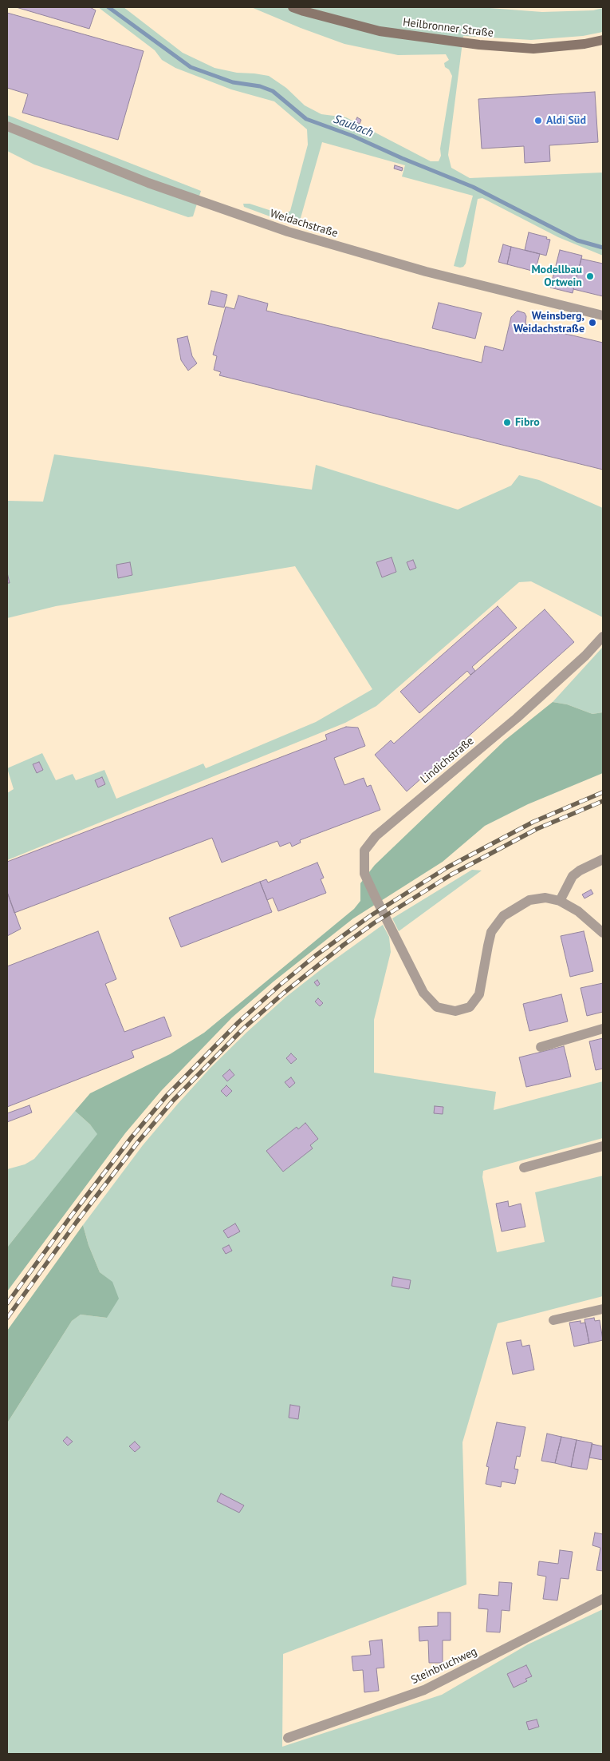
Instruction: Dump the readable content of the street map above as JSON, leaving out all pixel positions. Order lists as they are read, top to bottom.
{
  "streets": {
    "street": [
      "Heilbronner Straße",
      "Weidachstraße",
      "Lindichstraße",
      "Steinbruchweg"
    ]
  },
  "water": ["Saubach"],
  "places": [
    "Aldi Süd",
    "Modellbau Ortwein",
    "Weinsberg, Weidachstraße",
    "Fibro"
  ]
}
